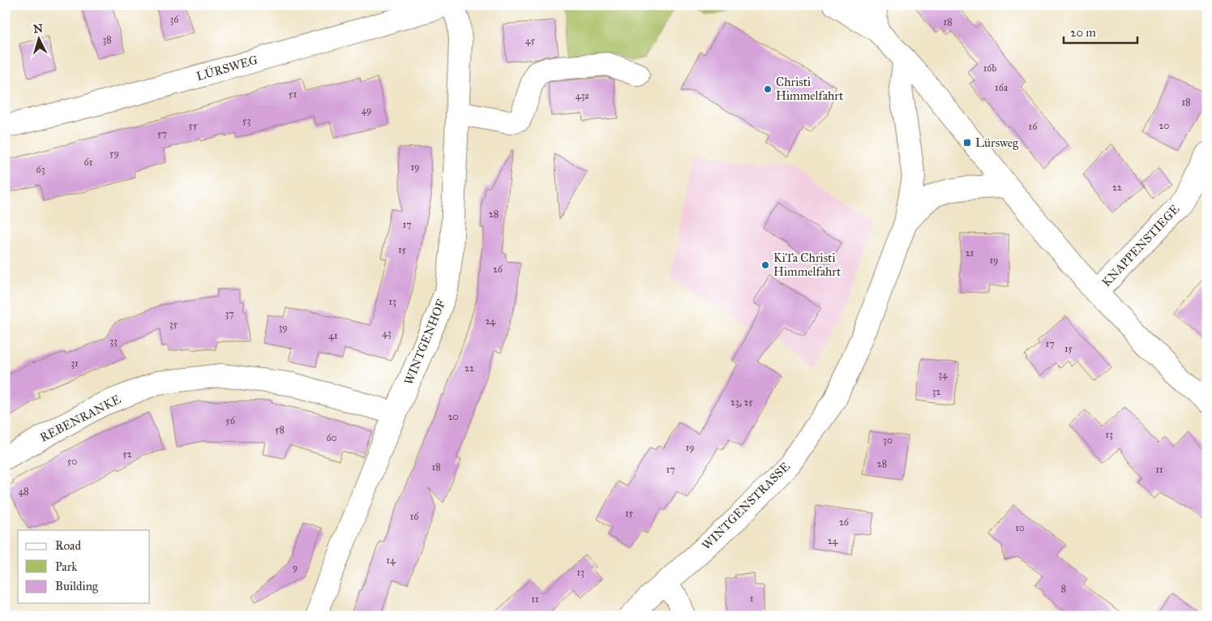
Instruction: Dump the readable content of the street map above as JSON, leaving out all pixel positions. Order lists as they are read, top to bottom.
{
  "streets": {
    "street": [
      "LÜRSWEG",
      "KNAPPENSTIEGE",
      "WINTGENHOF",
      "REBENRANKE",
      "WINTGENSTRASSE"
    ]
  },
  "crossings": [
    ["WINTGENHOF", "REBENRANKE"]
  ],
  "places": {
    "other": ["Christi Himmelfahrt", "KiTa Christi Himmelfahrt"],
    "transit": ["Lürsweg"]
  },
  "house_numbers": [
    "36",
    "18",
    "38",
    "45",
    "16b",
    "16a",
    "51",
    "43a",
    "18",
    "49",
    "53",
    "55",
    "20",
    "16",
    "57",
    "59",
    "61",
    "19",
    "63",
    "22",
    "28",
    "17",
    "15",
    "21",
    "19",
    "26",
    "13",
    "37",
    "24",
    "35",
    "39",
    "43",
    "41",
    "33",
    "17",
    "15",
    "31",
    "22",
    "34",
    "32",
    "23, 25",
    "20",
    "56",
    "58",
    "13",
    "60",
    "30",
    "19",
    "52",
    "50",
    "28",
    "18",
    "17",
    "11",
    "48",
    "15",
    "16",
    "26",
    "10",
    "24",
    "14",
    "9",
    "13",
    "8",
    "1",
    "11"
  ],
  "legend": ["Road", "Park", "Building"],
  "scale_bar": "20 m",
  "north": "top"
}
